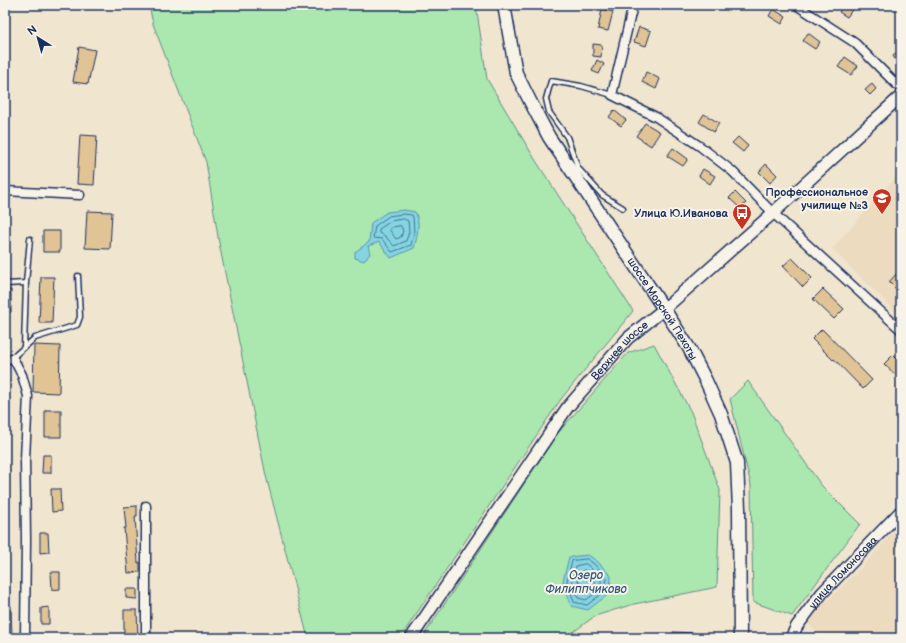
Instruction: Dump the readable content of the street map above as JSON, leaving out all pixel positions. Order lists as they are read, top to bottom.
{
  "streets": {
    "main road": ["шоссе Морской Пехоты"],
    "street": ["Верхнее шоссе", "улица Ломоносова"]
  },
  "crossings": [
    ["шоссе Морской Пехоты", "Верхнее шоссе"]
  ],
  "water": ["Озеро Филиппчиково"],
  "places": {
    "school or university": ["Профессиональное училище №3"],
    "bus stop": ["Улица Ю.Иванова"]
  },
  "north": "top left"
}
